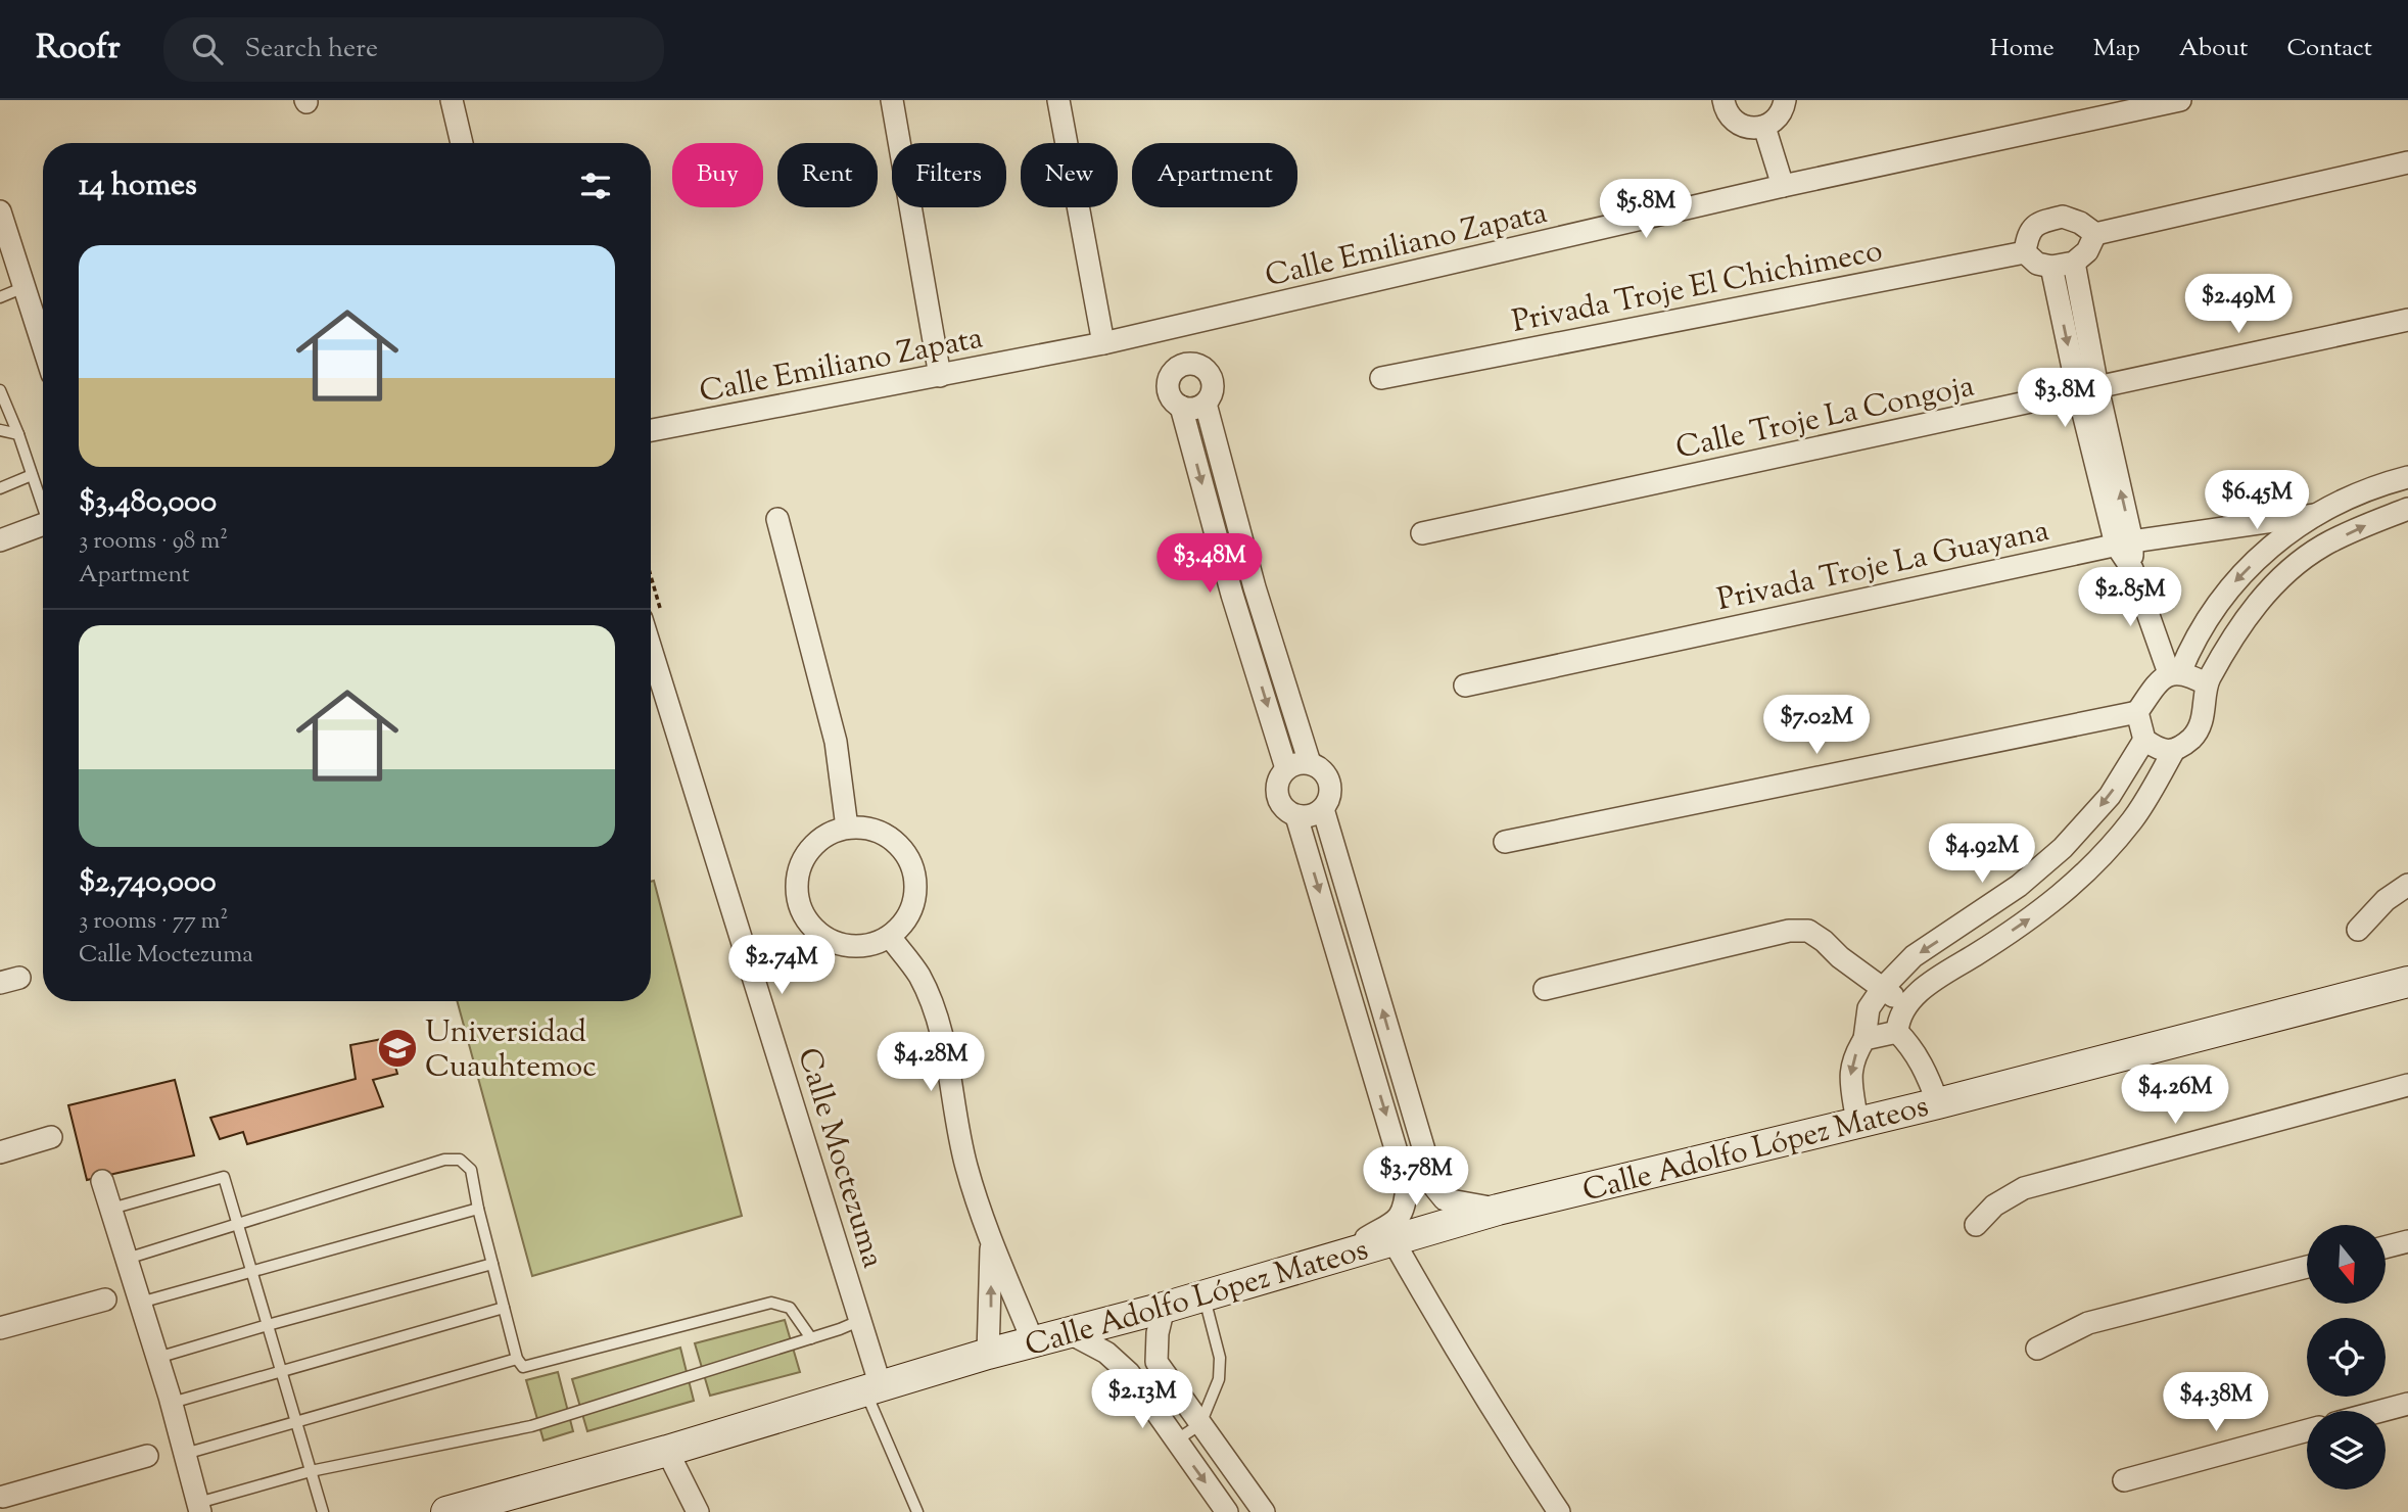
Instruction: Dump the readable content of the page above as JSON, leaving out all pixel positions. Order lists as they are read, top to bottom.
{
  "streets": {
    "street": [
      "Calle Emiliano Zapata",
      "Privada Troje El Chichimeco",
      "Calle Troje La Congoja",
      "Privada Troje La Guayana",
      "Calle Adolfo López Mateos",
      "Calle Moctezuma"
    ]
  },
  "crossings": [
    ["Calle Adolfo López Mateos", "Calle Moctezuma"]
  ],
  "places": {
    "school or university": ["Universidad Cuauhtemoc"]
  },
  "north": "bottom",
  "page": {
    "header": "Roofr",
    "search": "Search here",
    "nav": [
      "Home",
      "Map",
      "About",
      "Contact"
    ],
    "chip": [
      "Buy",
      "Rent",
      "Filters",
      "New",
      "Apartment"
    ],
    "heading": "14 homes",
    "price": [
      "$5.8M",
      "$2.49M",
      "$3.8M",
      "$6.45M",
      "$3.48M",
      "$2.85M",
      "$7.02M",
      "$4.92M",
      "$2.74M",
      "$4.28M",
      "$4.26M",
      "$3.78M",
      "$2.13M",
      "$4.38M"
    ],
    "list": [
      {
        "name": "$3,480,000",
        "note": "3 rooms · 98 m² · Apartment"
      },
      {
        "name": "$2,740,000",
        "note": "3 rooms · 77 m² · Calle Moctezuma"
      }
    ]
  }
}
